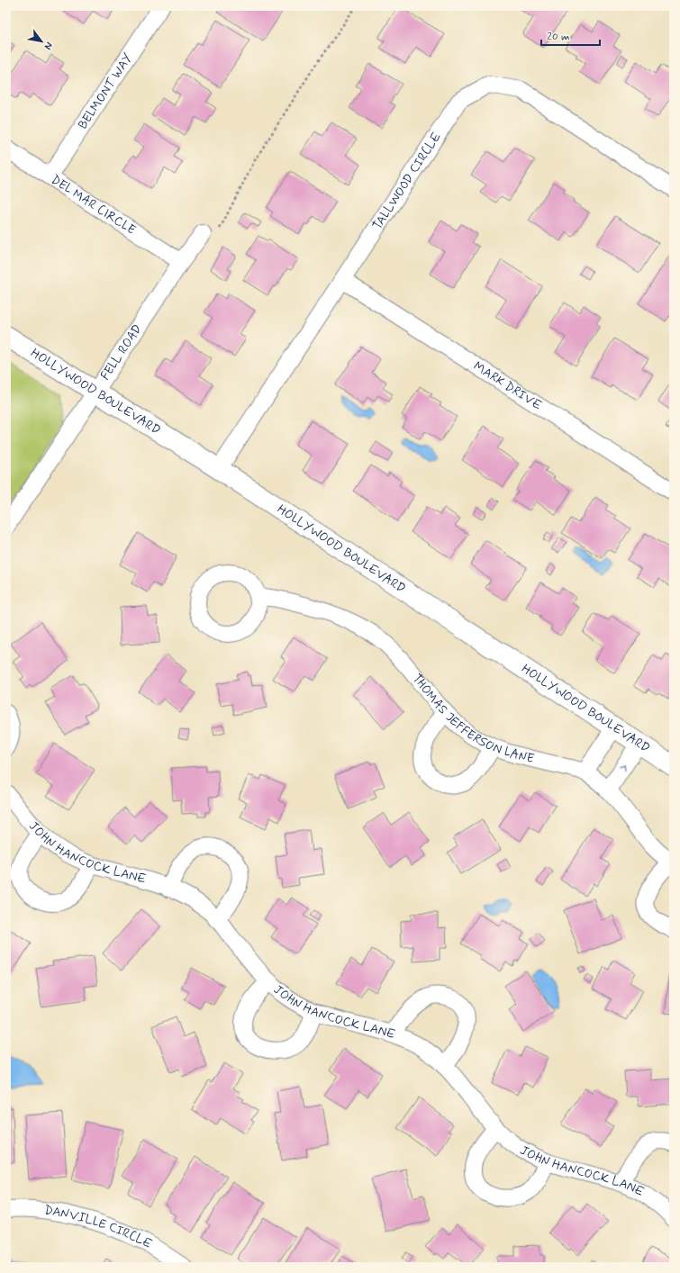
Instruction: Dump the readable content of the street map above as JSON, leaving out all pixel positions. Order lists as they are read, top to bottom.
{
  "streets": {
    "street": [
      "BELMONT WAY",
      "TALLWOOD CIRCLE",
      "DEL MAR CIRCLE",
      "FELL ROAD",
      "MARK DRIVE",
      "HOLLYWOOD BOULEVARD",
      "THOMAS JEFFERSON LANE",
      "JOHN HANCOCK LANE",
      "DANVILLE CIRCLE"
    ]
  },
  "crossings": [
    ["BELMONT WAY", "DEL MAR CIRCLE"],
    ["TALLWOOD CIRCLE", "MARK DRIVE"],
    ["TALLWOOD CIRCLE", "HOLLYWOOD BOULEVARD"],
    ["DEL MAR CIRCLE", "FELL ROAD"],
    ["FELL ROAD", "HOLLYWOOD BOULEVARD"]
  ],
  "scale_bar": "20 m",
  "north": "bottom right"
}
